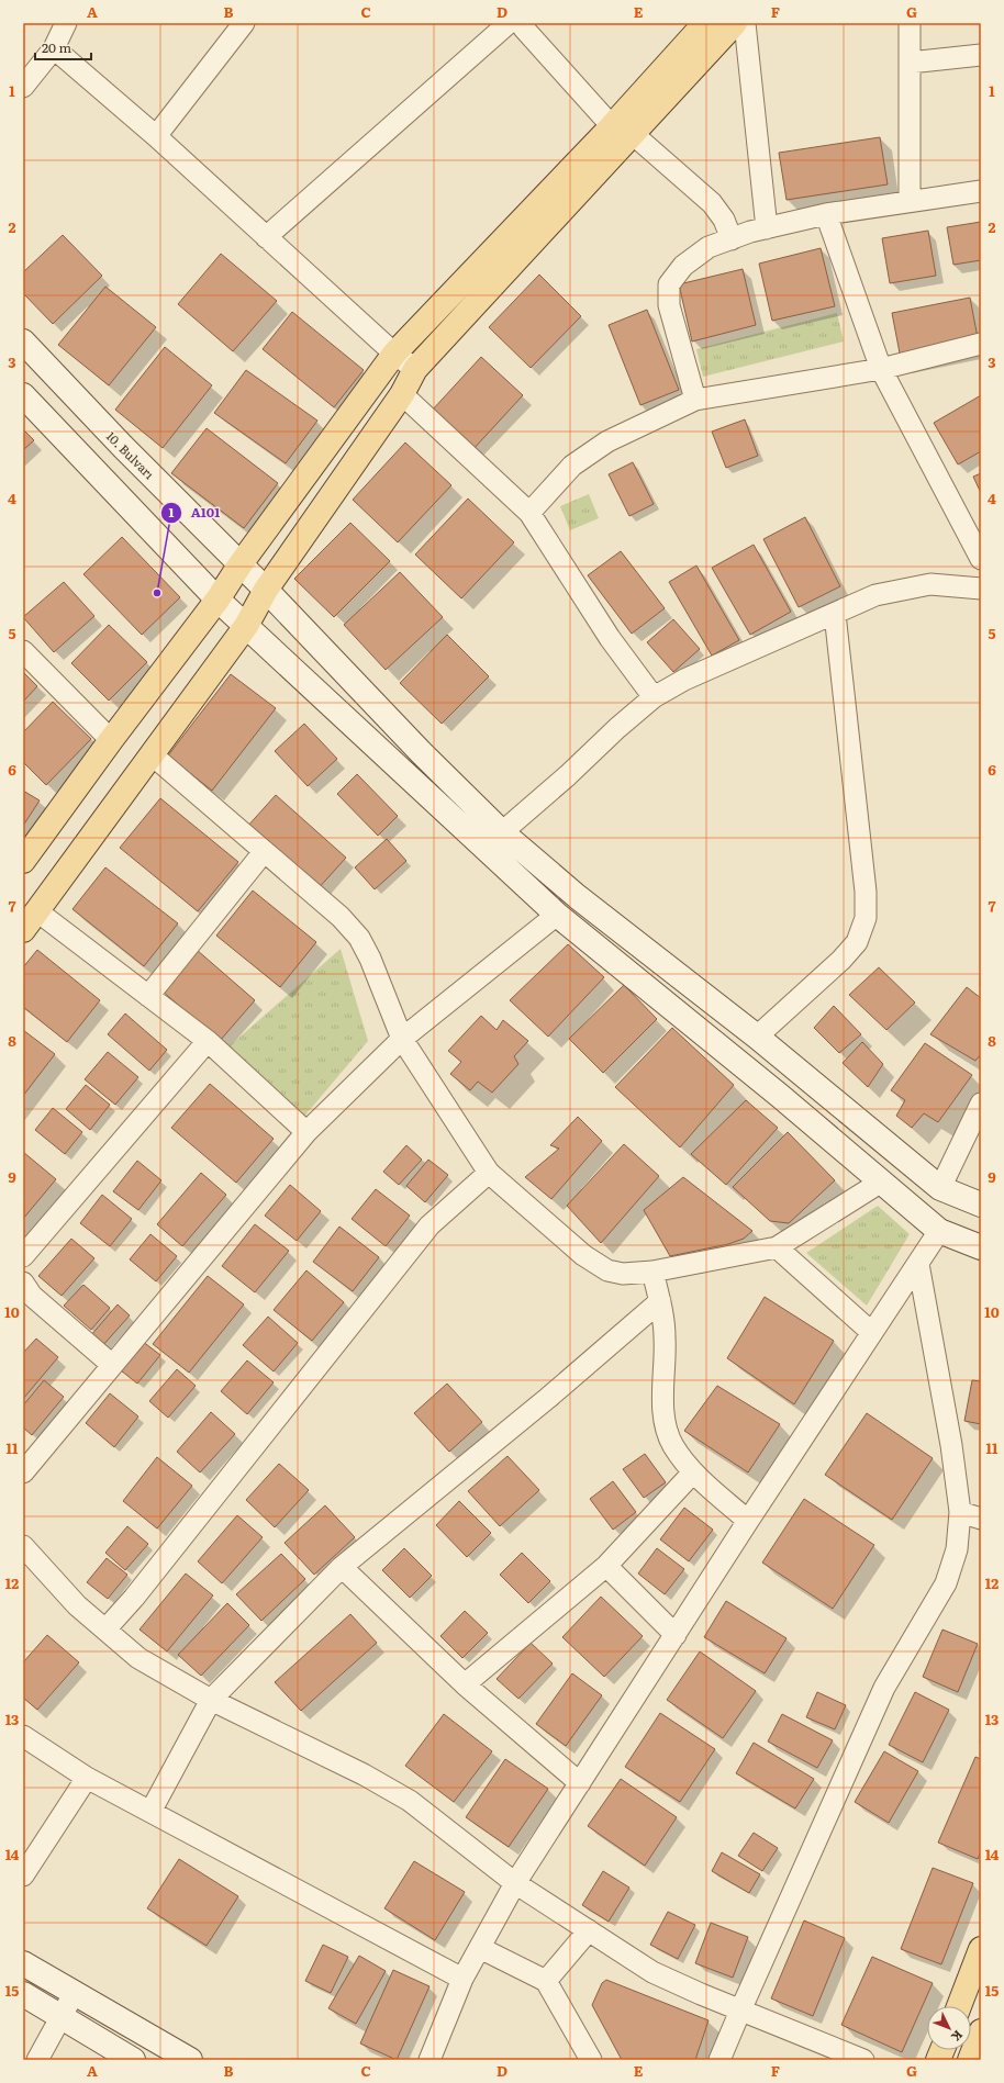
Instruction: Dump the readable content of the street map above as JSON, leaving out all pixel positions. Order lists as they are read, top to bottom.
{
  "streets": {
    "main road": ["10. Bulvarı"]
  },
  "places": ["A101"],
  "scale_bar": "20 m",
  "north": "bottom right",
  "grid": {
    "columns": [
      "A",
      "B",
      "C",
      "D",
      "E",
      "F",
      "G"
    ],
    "rows": [
      "1",
      "2",
      "3",
      "4",
      "5",
      "6",
      "7",
      "8",
      "9",
      "10",
      "11",
      "12",
      "13",
      "14",
      "15"
    ]
  }
}
